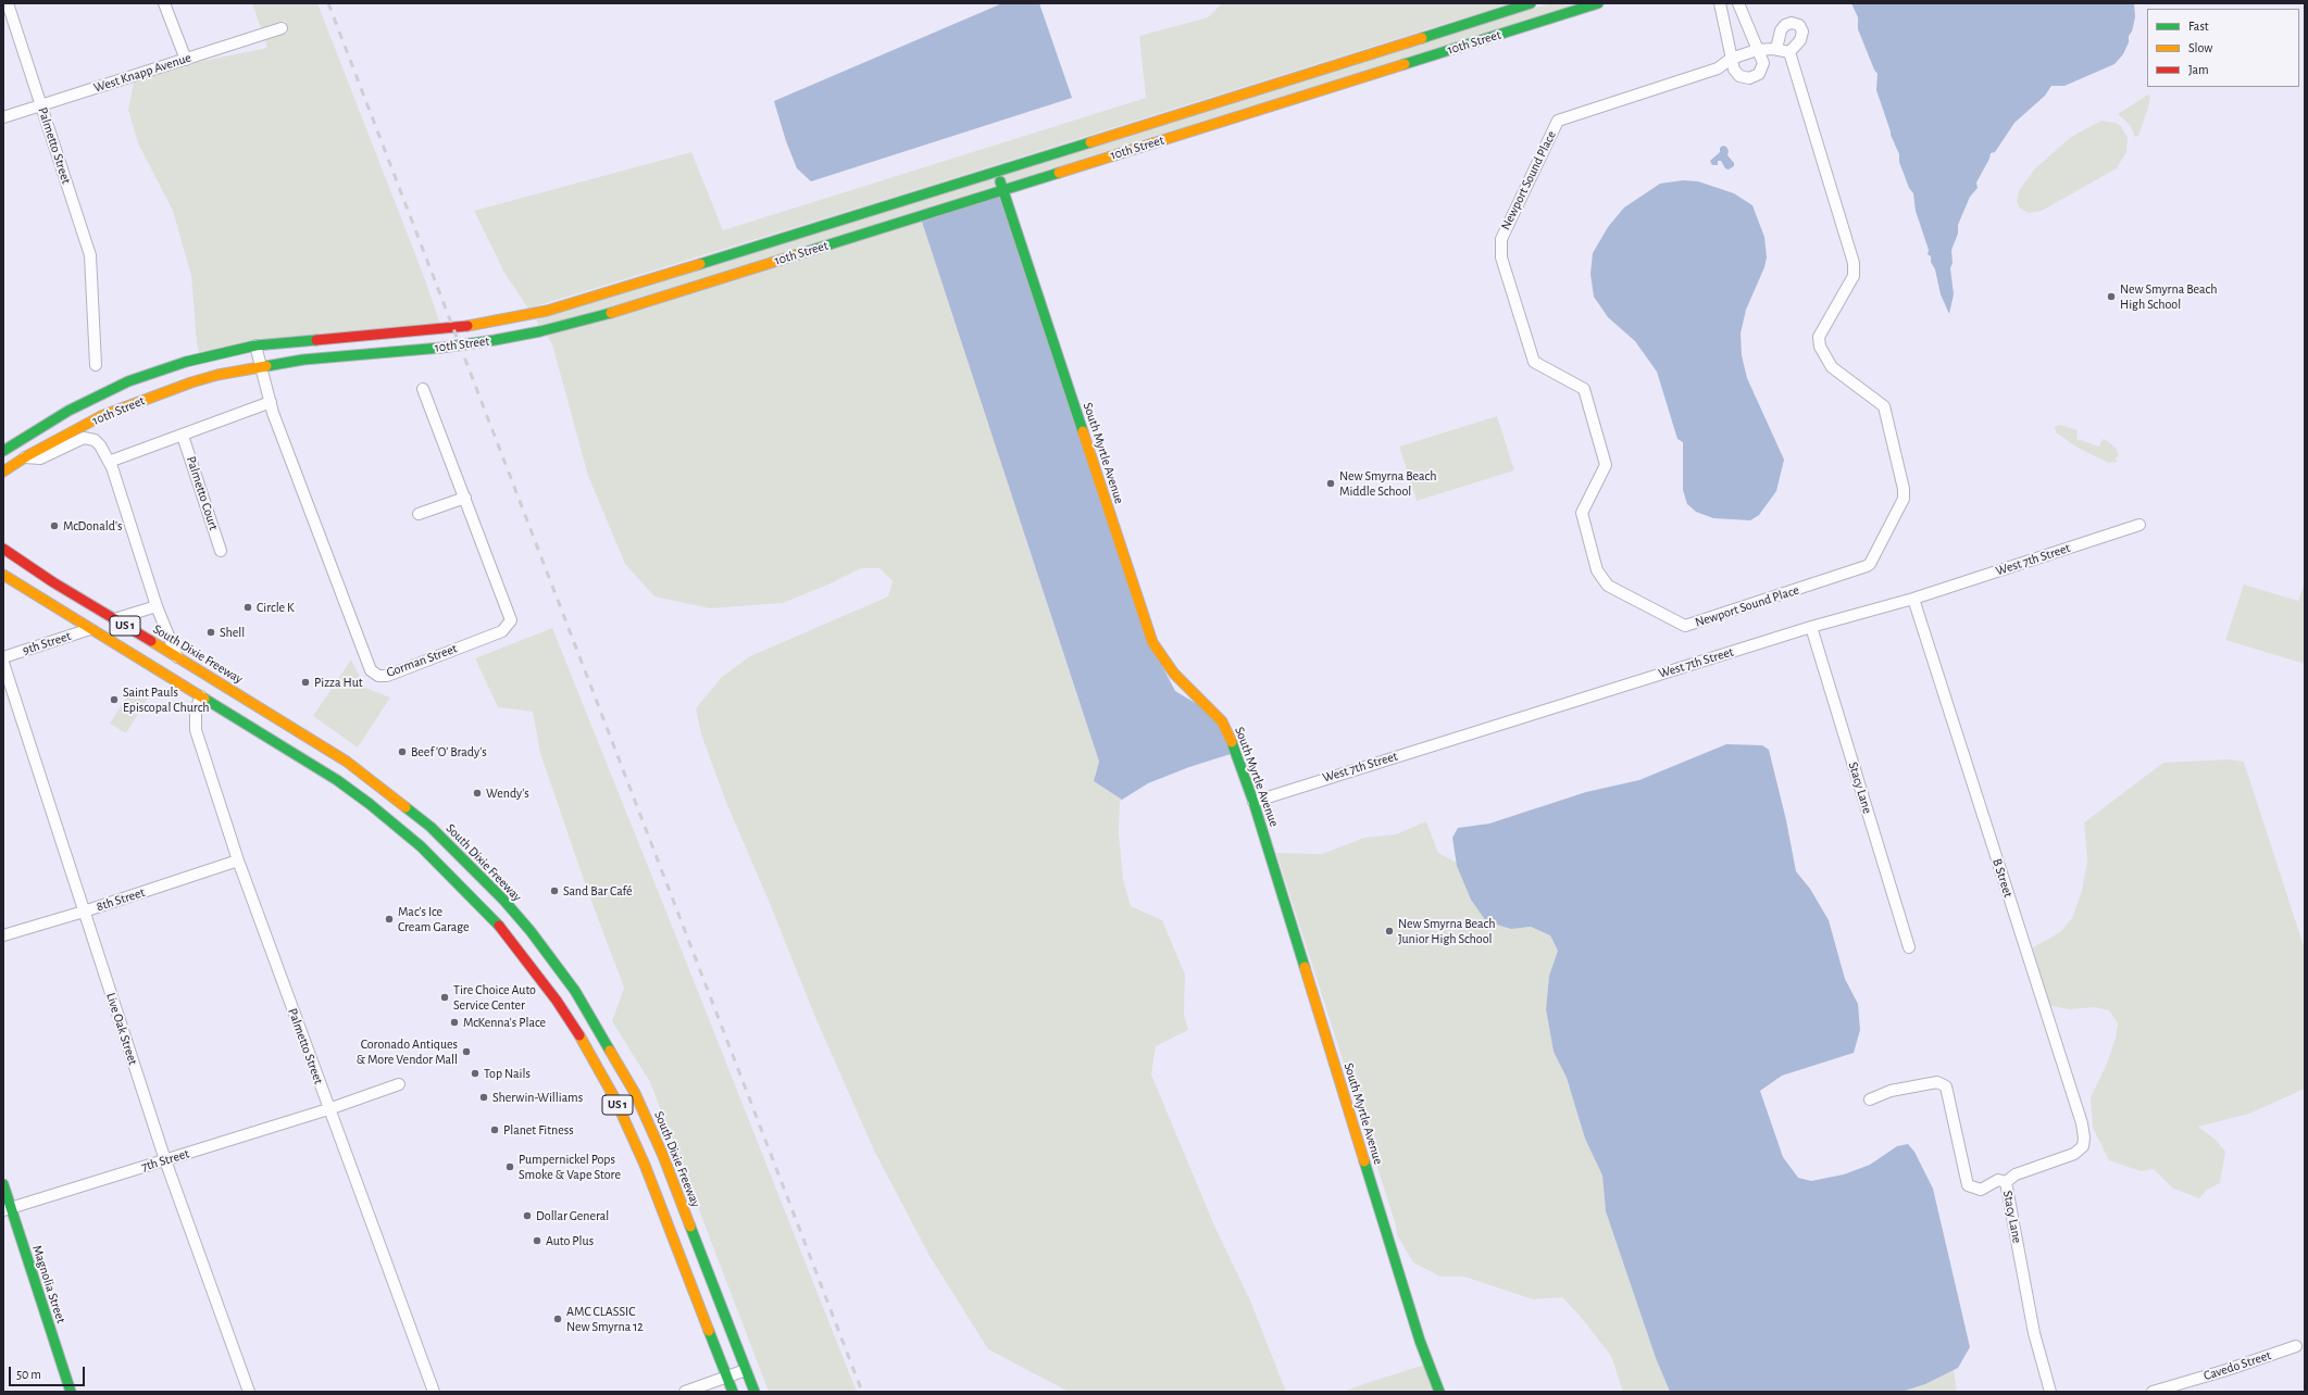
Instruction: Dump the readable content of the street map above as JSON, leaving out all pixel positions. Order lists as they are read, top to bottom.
{
  "streets": {
    "street": [
      "10th Street",
      "West Knapp Avenue",
      "Palmetto Street",
      "Newport Sound Place",
      "South Myrtle Avenue",
      "Palmetto Court",
      "West 7th Street",
      "US 1",
      "9th Street",
      "South Dixie Freeway",
      "Gorman Street",
      "Stacy Lane",
      "B Street",
      "8th Street",
      "Live Oak Street",
      "7th Street",
      "Magnolia Street",
      "Cavedo Street"
    ]
  },
  "crossings": [
    ["10th Street", "South Myrtle Avenue"],
    ["10th Street", "Gorman Street"],
    ["West Knapp Avenue", "Palmetto Street"],
    ["Palmetto Street", "US 1"],
    ["Palmetto Street", "8th Street"],
    ["Palmetto Street", "7th Street"],
    ["South Myrtle Avenue", "West 7th Street"],
    ["West 7th Street", "Stacy Lane"],
    ["West 7th Street", "B Street"],
    ["US 1", "9th Street"],
    ["US 1", "South Dixie Freeway"],
    ["Stacy Lane", "B Street"],
    ["8th Street", "Live Oak Street"],
    ["Live Oak Street", "7th Street"],
    ["7th Street", "Magnolia Street"]
  ],
  "places": [
    "New Smyrna Beach High School",
    "New Smyrna Beach Middle School",
    "McDonald's",
    "Circle K",
    "Shell",
    "Pizza Hut",
    "Saint Pauls Episcopal Church",
    "Beef 'O' Brady's",
    "Wendy's",
    "Sand Bar Café",
    "Mac's Ice Cream Garage",
    "New Smyrna Beach Junior High School",
    "Tire Choice Auto Service Center",
    "McKenna's Place",
    "Coronado Antiques & More Vendor Mall",
    "Top Nails",
    "Sherwin-Williams",
    "Planet Fitness",
    "Pumpernickel Pops Smoke & Vape Store",
    "Dollar General",
    "Auto Plus",
    "AMC CLASSIC New Smyrna 12"
  ],
  "legend": ["Fast", "Slow", "Jam"],
  "scale_bar": "50 m"
}
